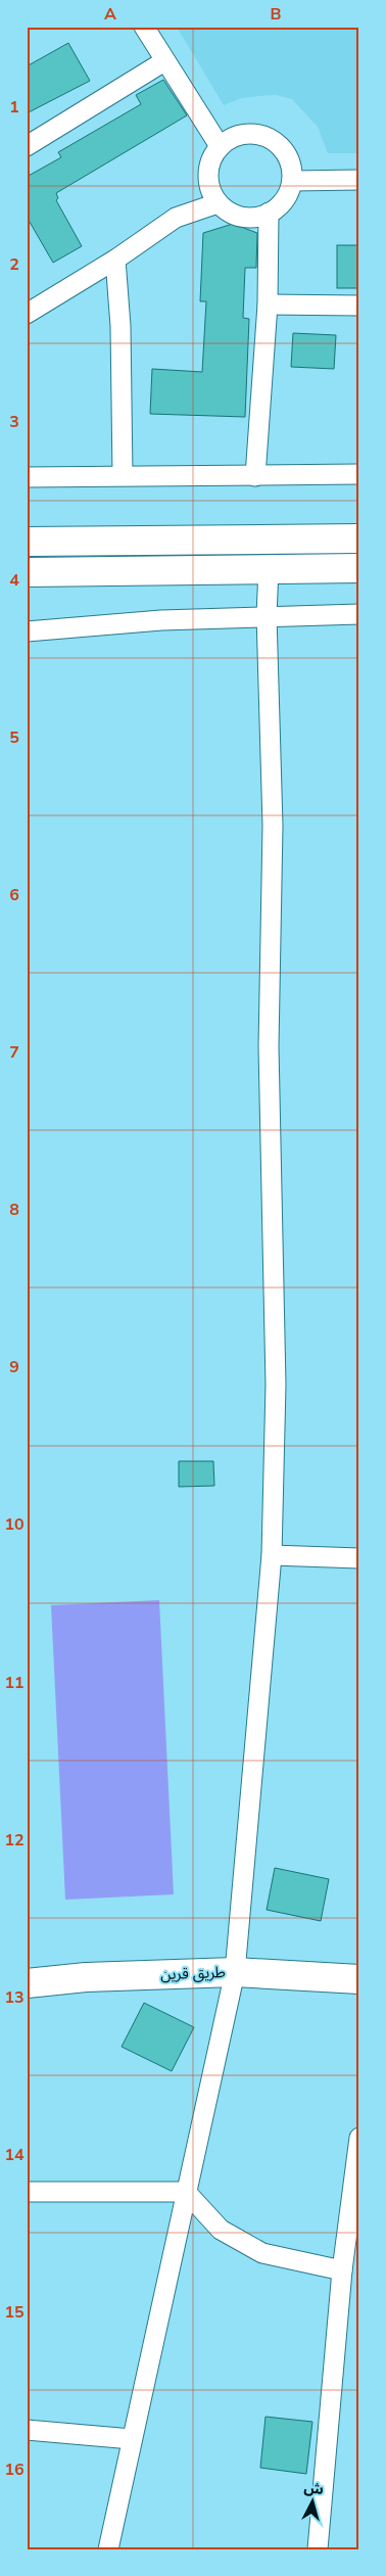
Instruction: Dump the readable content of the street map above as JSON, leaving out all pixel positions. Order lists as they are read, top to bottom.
{
  "streets": {
    "main road": ["طريق قرين"]
  },
  "north": "top",
  "grid": {
    "columns": ["A", "B"],
    "rows": [
      "1",
      "2",
      "3",
      "4",
      "5",
      "6",
      "7",
      "8",
      "9",
      "10",
      "11",
      "12",
      "13",
      "14",
      "15",
      "16"
    ]
  }
}
